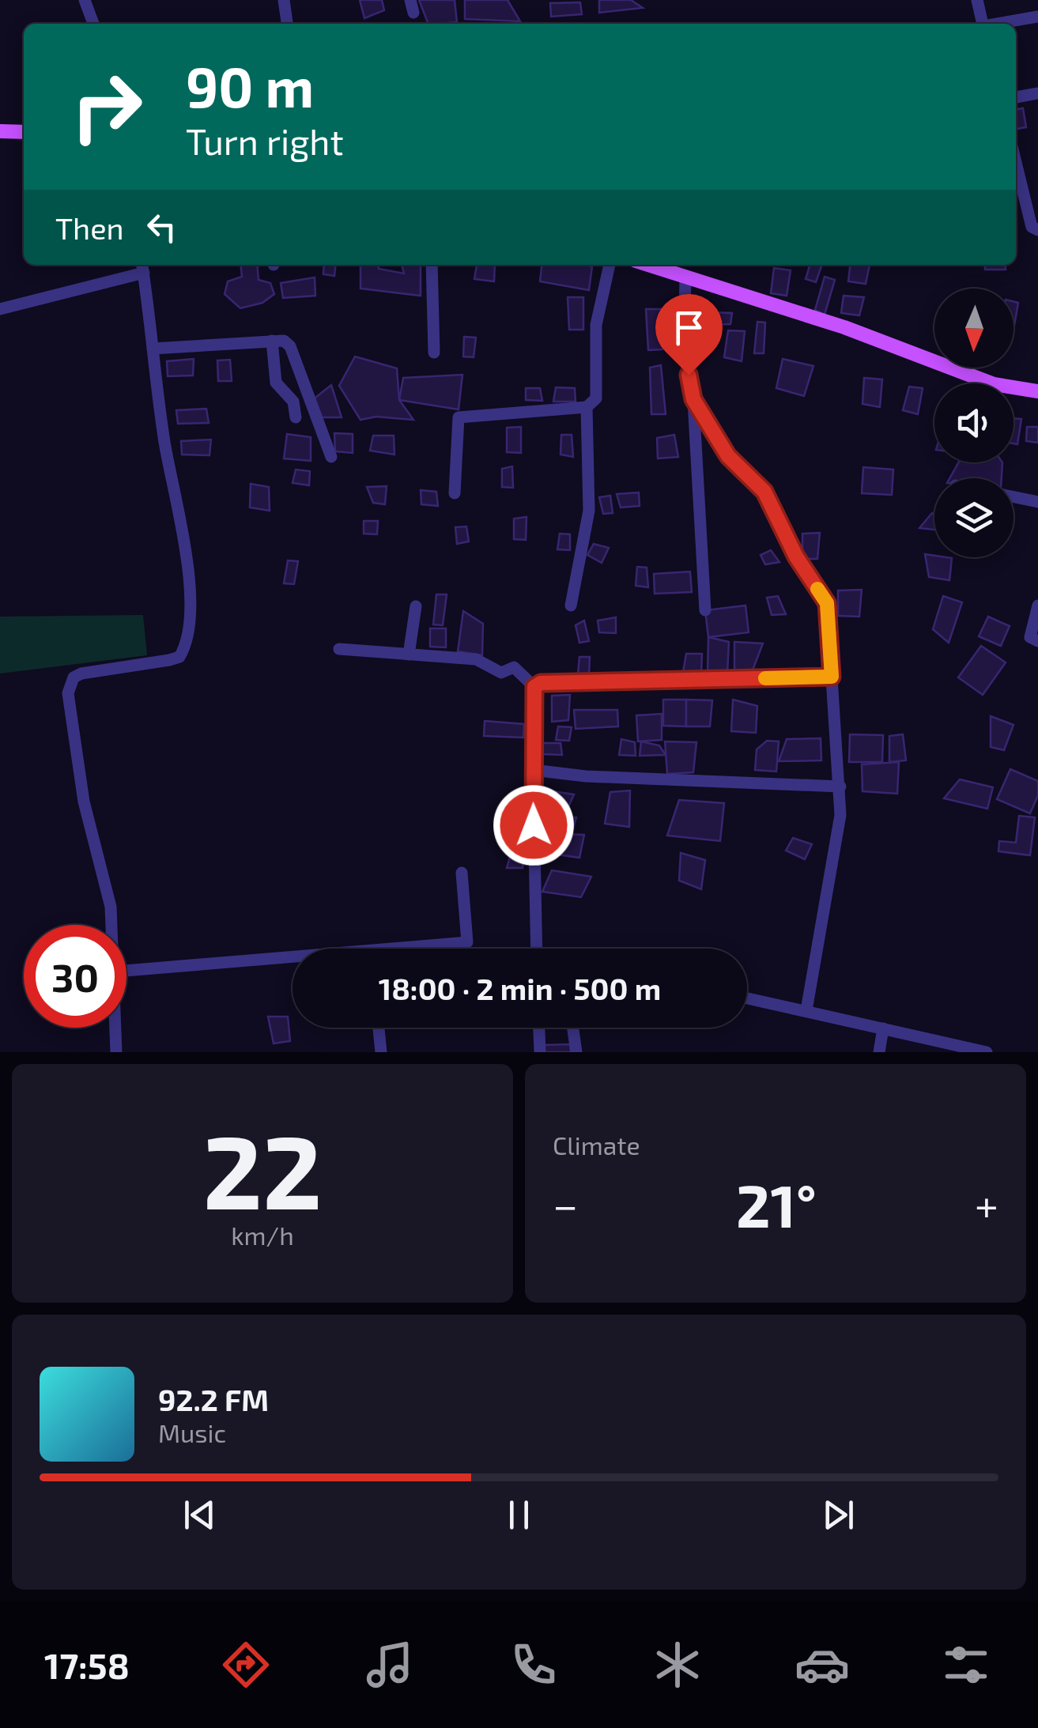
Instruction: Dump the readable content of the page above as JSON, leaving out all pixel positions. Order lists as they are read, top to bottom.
{
  "north": "bottom",
  "page": {
    "turn": ["90 m", "Turn right"],
    "then": "Then",
    "limit": "30",
    "trip": "18:00 · 2 min · 500 m",
    "tile": [
      ["22", "km/h"],
      "Climate"
    ],
    "heat": ["−", "21°", "+"],
    "song": ["92.2 FM", "Music"],
    "tabs": "17:58"
  }
}
